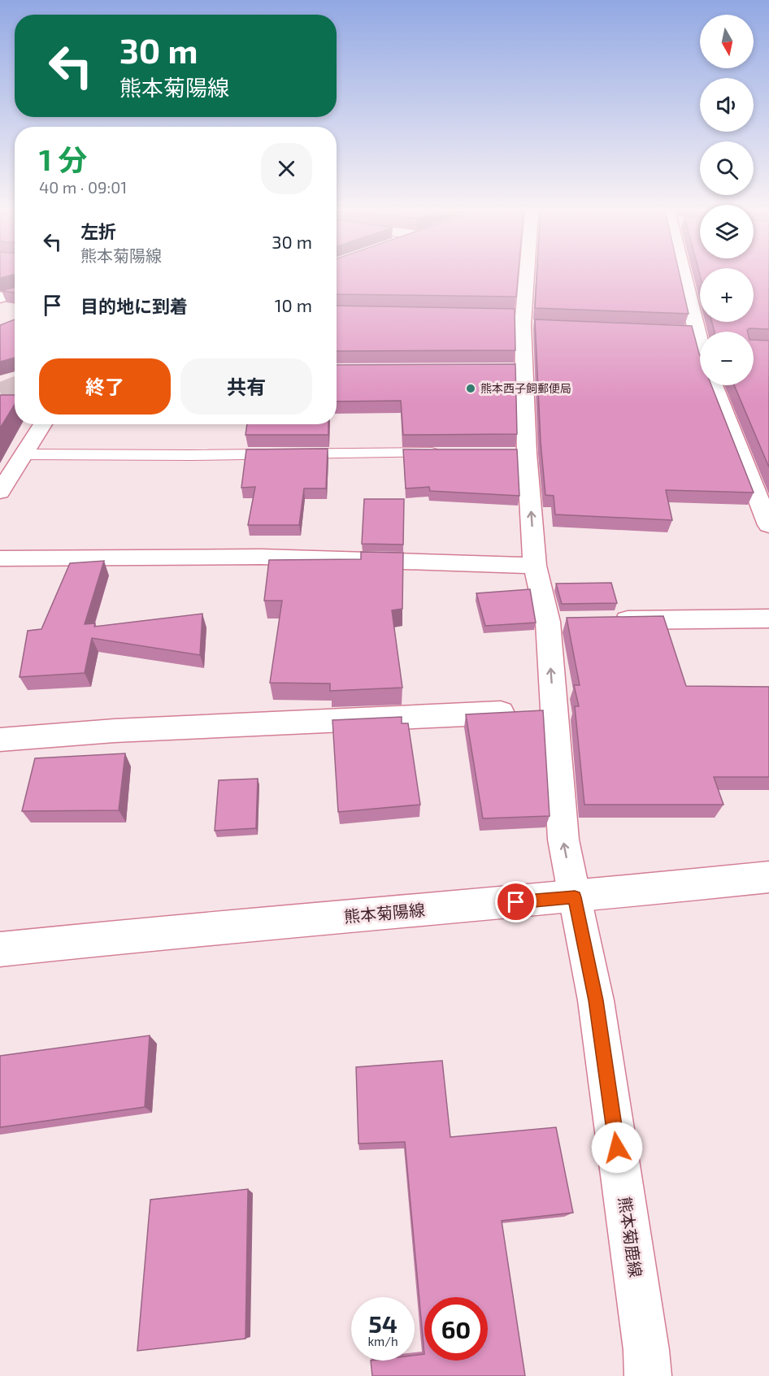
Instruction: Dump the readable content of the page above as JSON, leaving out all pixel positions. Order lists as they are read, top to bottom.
{
  "streets": {
    "street": ["熊本菊陽線", "熊本菊鹿線"]
  },
  "crossings": [
    ["熊本菊陽線", "熊本菊鹿線"]
  ],
  "one_way": ["熊本菊鹿線"],
  "places": ["熊本西子飼郵便局"],
  "north": "bottom",
  "page": {
    "map_buttons": ["+", "−"],
    "turn": ["30 m", "熊本菊陽線"],
    "heading": ["1 分", "40 m · 09:01"],
    "list": [
      {
        "name": "左折",
        "note": "熊本菊陽線",
        "value": "30 m"
      },
      {
        "name": "目的地に到着",
        "value": "10 m"
      }
    ],
    "buttons": ["終了", "共有"],
    "speed": "54 km/h",
    "limit": "60"
  }
}
